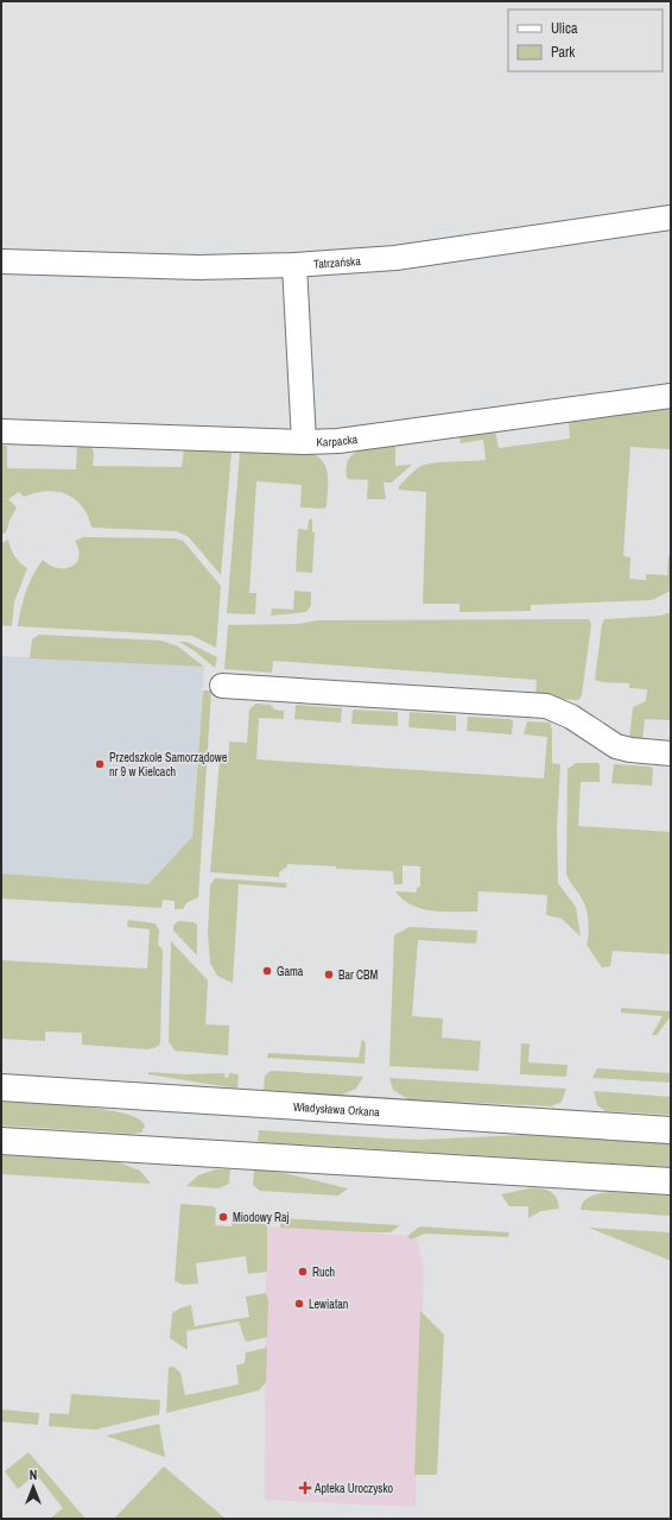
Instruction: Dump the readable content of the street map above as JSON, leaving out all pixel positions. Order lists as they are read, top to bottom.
{
  "streets": {
    "street": ["Tatrzańska", "Karpacka", "Władysława Orkana"]
  },
  "places": {
    "other": [
      "Przedszkole Samorządowe nr 9 w Kielcach",
      "Gama",
      "Bar CBM",
      "Miodowy Raj",
      "Ruch",
      "Lewiatan"
    ],
    "health": ["Apteka Uroczysko"]
  },
  "legend": ["Ulica", "Park"],
  "north": "top"
}
